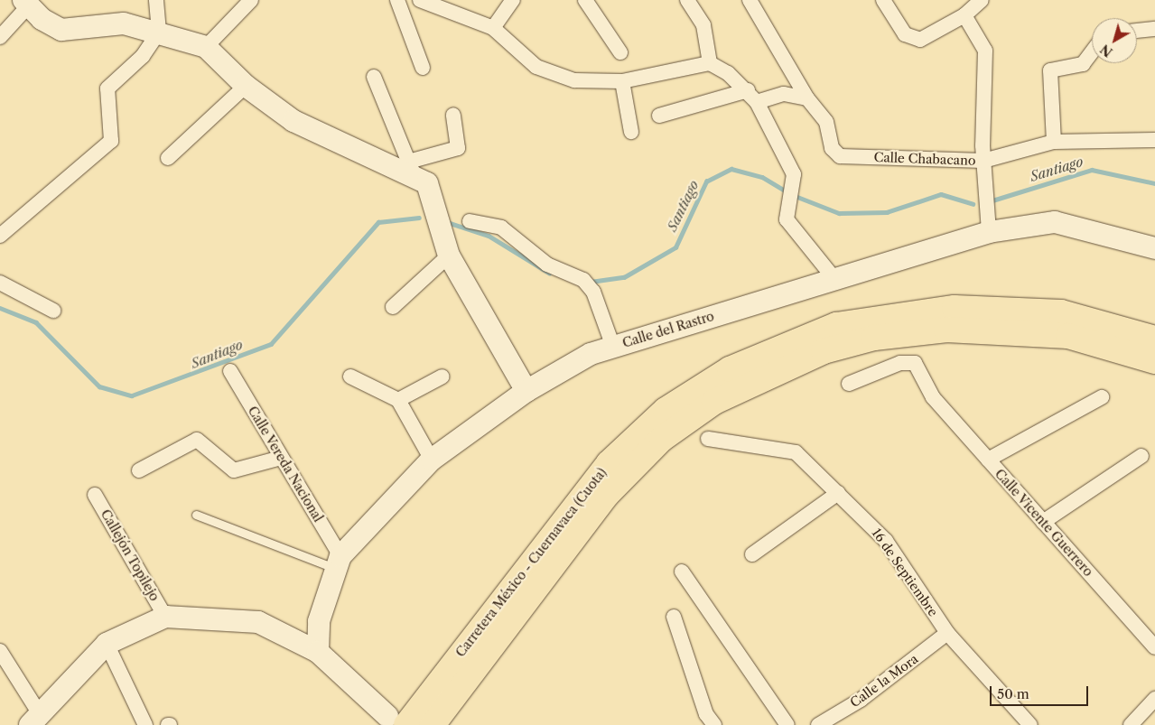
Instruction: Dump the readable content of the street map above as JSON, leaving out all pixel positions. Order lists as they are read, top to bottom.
{
  "streets": {
    "highway": ["Carretera México - Cuernavaca (Cuota)"],
    "main road": ["Calle del Rastro"],
    "street": [
      "Calle Chabacano",
      "Calle Vereda Nacional",
      "Calle Vicente Guerrero",
      "Callejón Topilejo",
      "16 de Septiembre",
      "Calle la Mora"
    ]
  },
  "crossings": [
    ["Calle del Rastro", "Calle Vereda Nacional"],
    ["16 de Septiembre", "Calle la Mora"]
  ],
  "water": ["Santiago"],
  "scale_bar": "50 m",
  "north": "bottom left"
}
